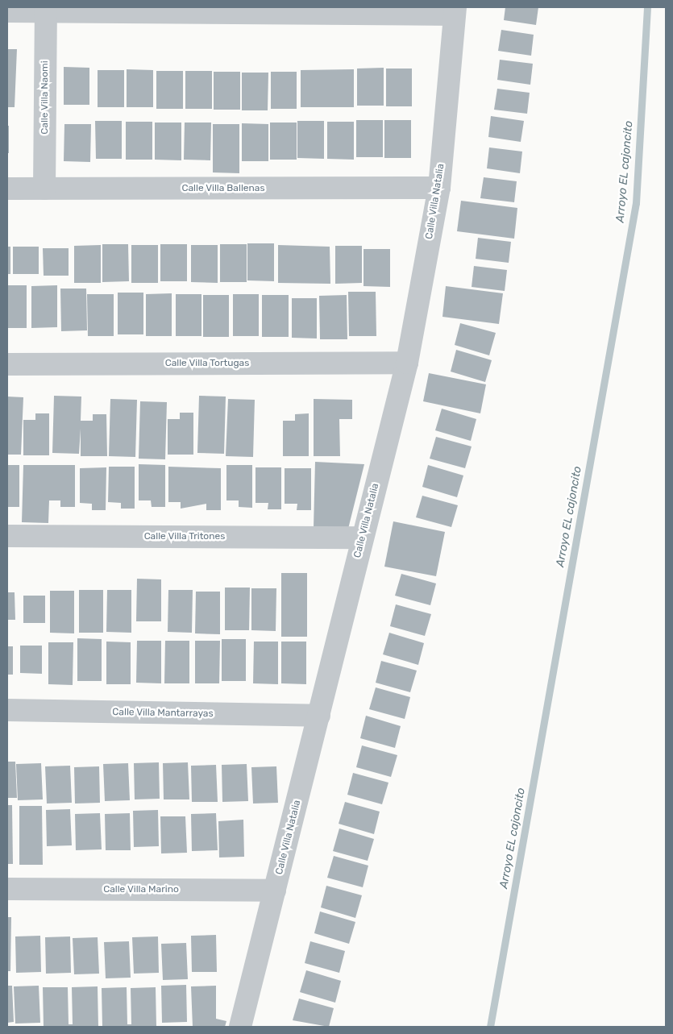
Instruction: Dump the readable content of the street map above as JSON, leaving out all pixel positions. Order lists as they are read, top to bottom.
{
  "streets": {
    "street": [
      "Calle Villa Naomi",
      "Calle Villa Ballenas",
      "Calle Villa Natalia",
      "Calle Villa Tortugas",
      "Calle Villa Tritones",
      "Calle Villa Mantarrayas",
      "Calle Villa Marino"
    ]
  },
  "crossings": [
    ["Calle Villa Naomi", "Calle Villa Ballenas"],
    ["Calle Villa Ballenas", "Calle Villa Natalia"],
    ["Calle Villa Natalia", "Calle Villa Tortugas"],
    ["Calle Villa Natalia", "Calle Villa Tritones"],
    ["Calle Villa Natalia", "Calle Villa Mantarrayas"],
    ["Calle Villa Natalia", "Calle Villa Marino"]
  ],
  "water": ["Arroyo EL cajoncito"]
}
